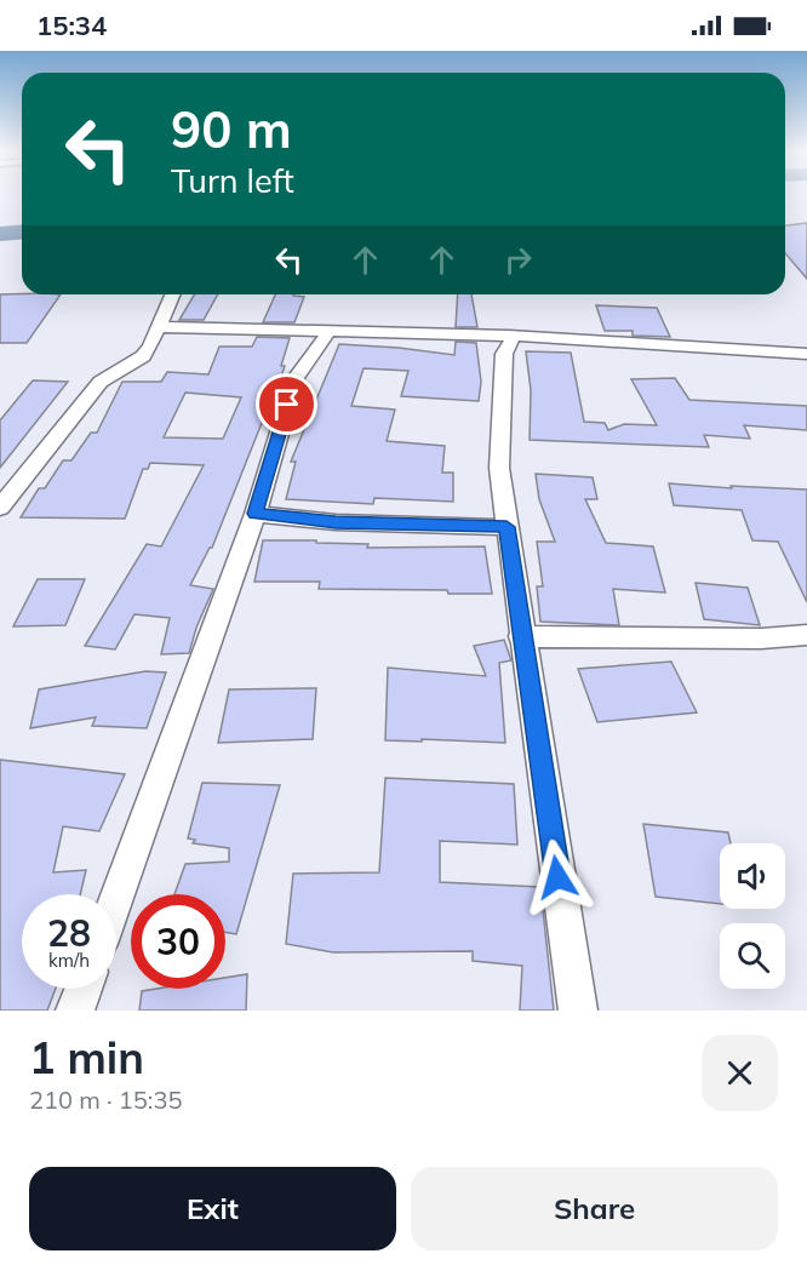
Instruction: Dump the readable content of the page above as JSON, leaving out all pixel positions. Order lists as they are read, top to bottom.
{
  "page": {
    "status": "15:34",
    "turn": ["90 m", "Turn left"],
    "speed": "28 km/h",
    "limit": "30",
    "heading": ["1 min", "210 m · 15:35"],
    "buttons": ["Exit", "Share"]
  }
}
